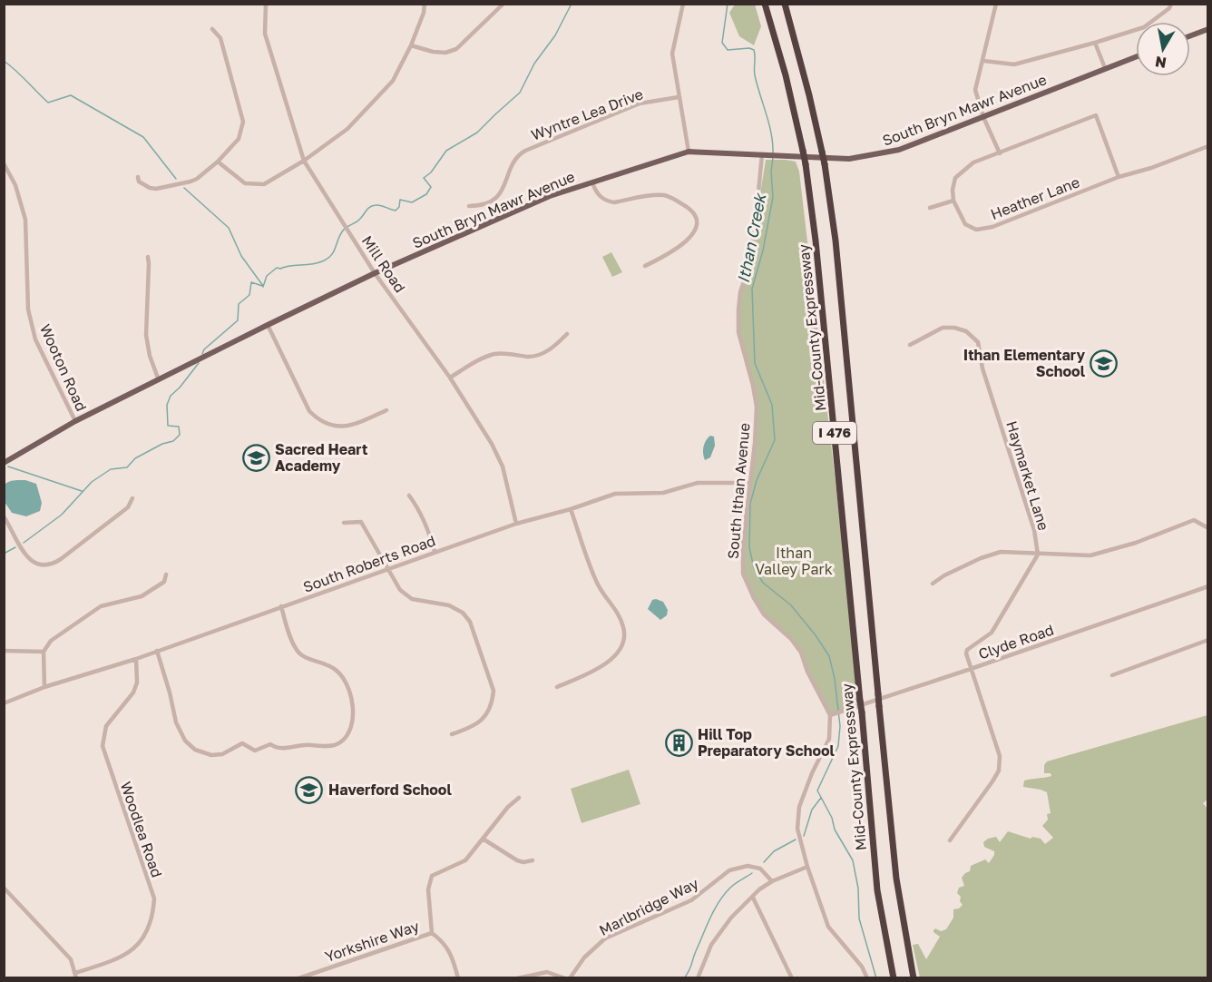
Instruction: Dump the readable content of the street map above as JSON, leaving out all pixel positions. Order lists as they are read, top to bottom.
{
  "streets": {
    "highway": ["Mid-County Expressway", "I 476"],
    "main road": ["South Bryn Mawr Avenue"],
    "street": [
      "Wyntre Lea Drive",
      "Heather Lane",
      "Mill Road",
      "Wooton Road",
      "Haymarket Lane",
      "South Ithan Avenue",
      "South Roberts Road",
      "Clyde Road",
      "Woodlea Road",
      "Marlbridge Way",
      "Yorkshire Way"
    ]
  },
  "crossings": [
    ["South Bryn Mawr Avenue", "Mill Road"],
    ["South Bryn Mawr Avenue", "Wooton Road"],
    ["South Bryn Mawr Avenue", "South Ithan Avenue"],
    ["Mill Road", "South Roberts Road"],
    ["Haymarket Lane", "Clyde Road"],
    ["South Ithan Avenue", "South Roberts Road"],
    ["South Ithan Avenue", "Clyde Road"],
    ["South Roberts Road", "Woodlea Road"]
  ],
  "water": ["Ithan Creek"],
  "parks": ["Ithan Valley Park"],
  "places": {
    "school or university": ["Ithan Elementary School", "Sacred Heart Academy", "Haverford School"],
    "building": ["Hill Top Preparatory School"]
  },
  "north": "bottom"
}
